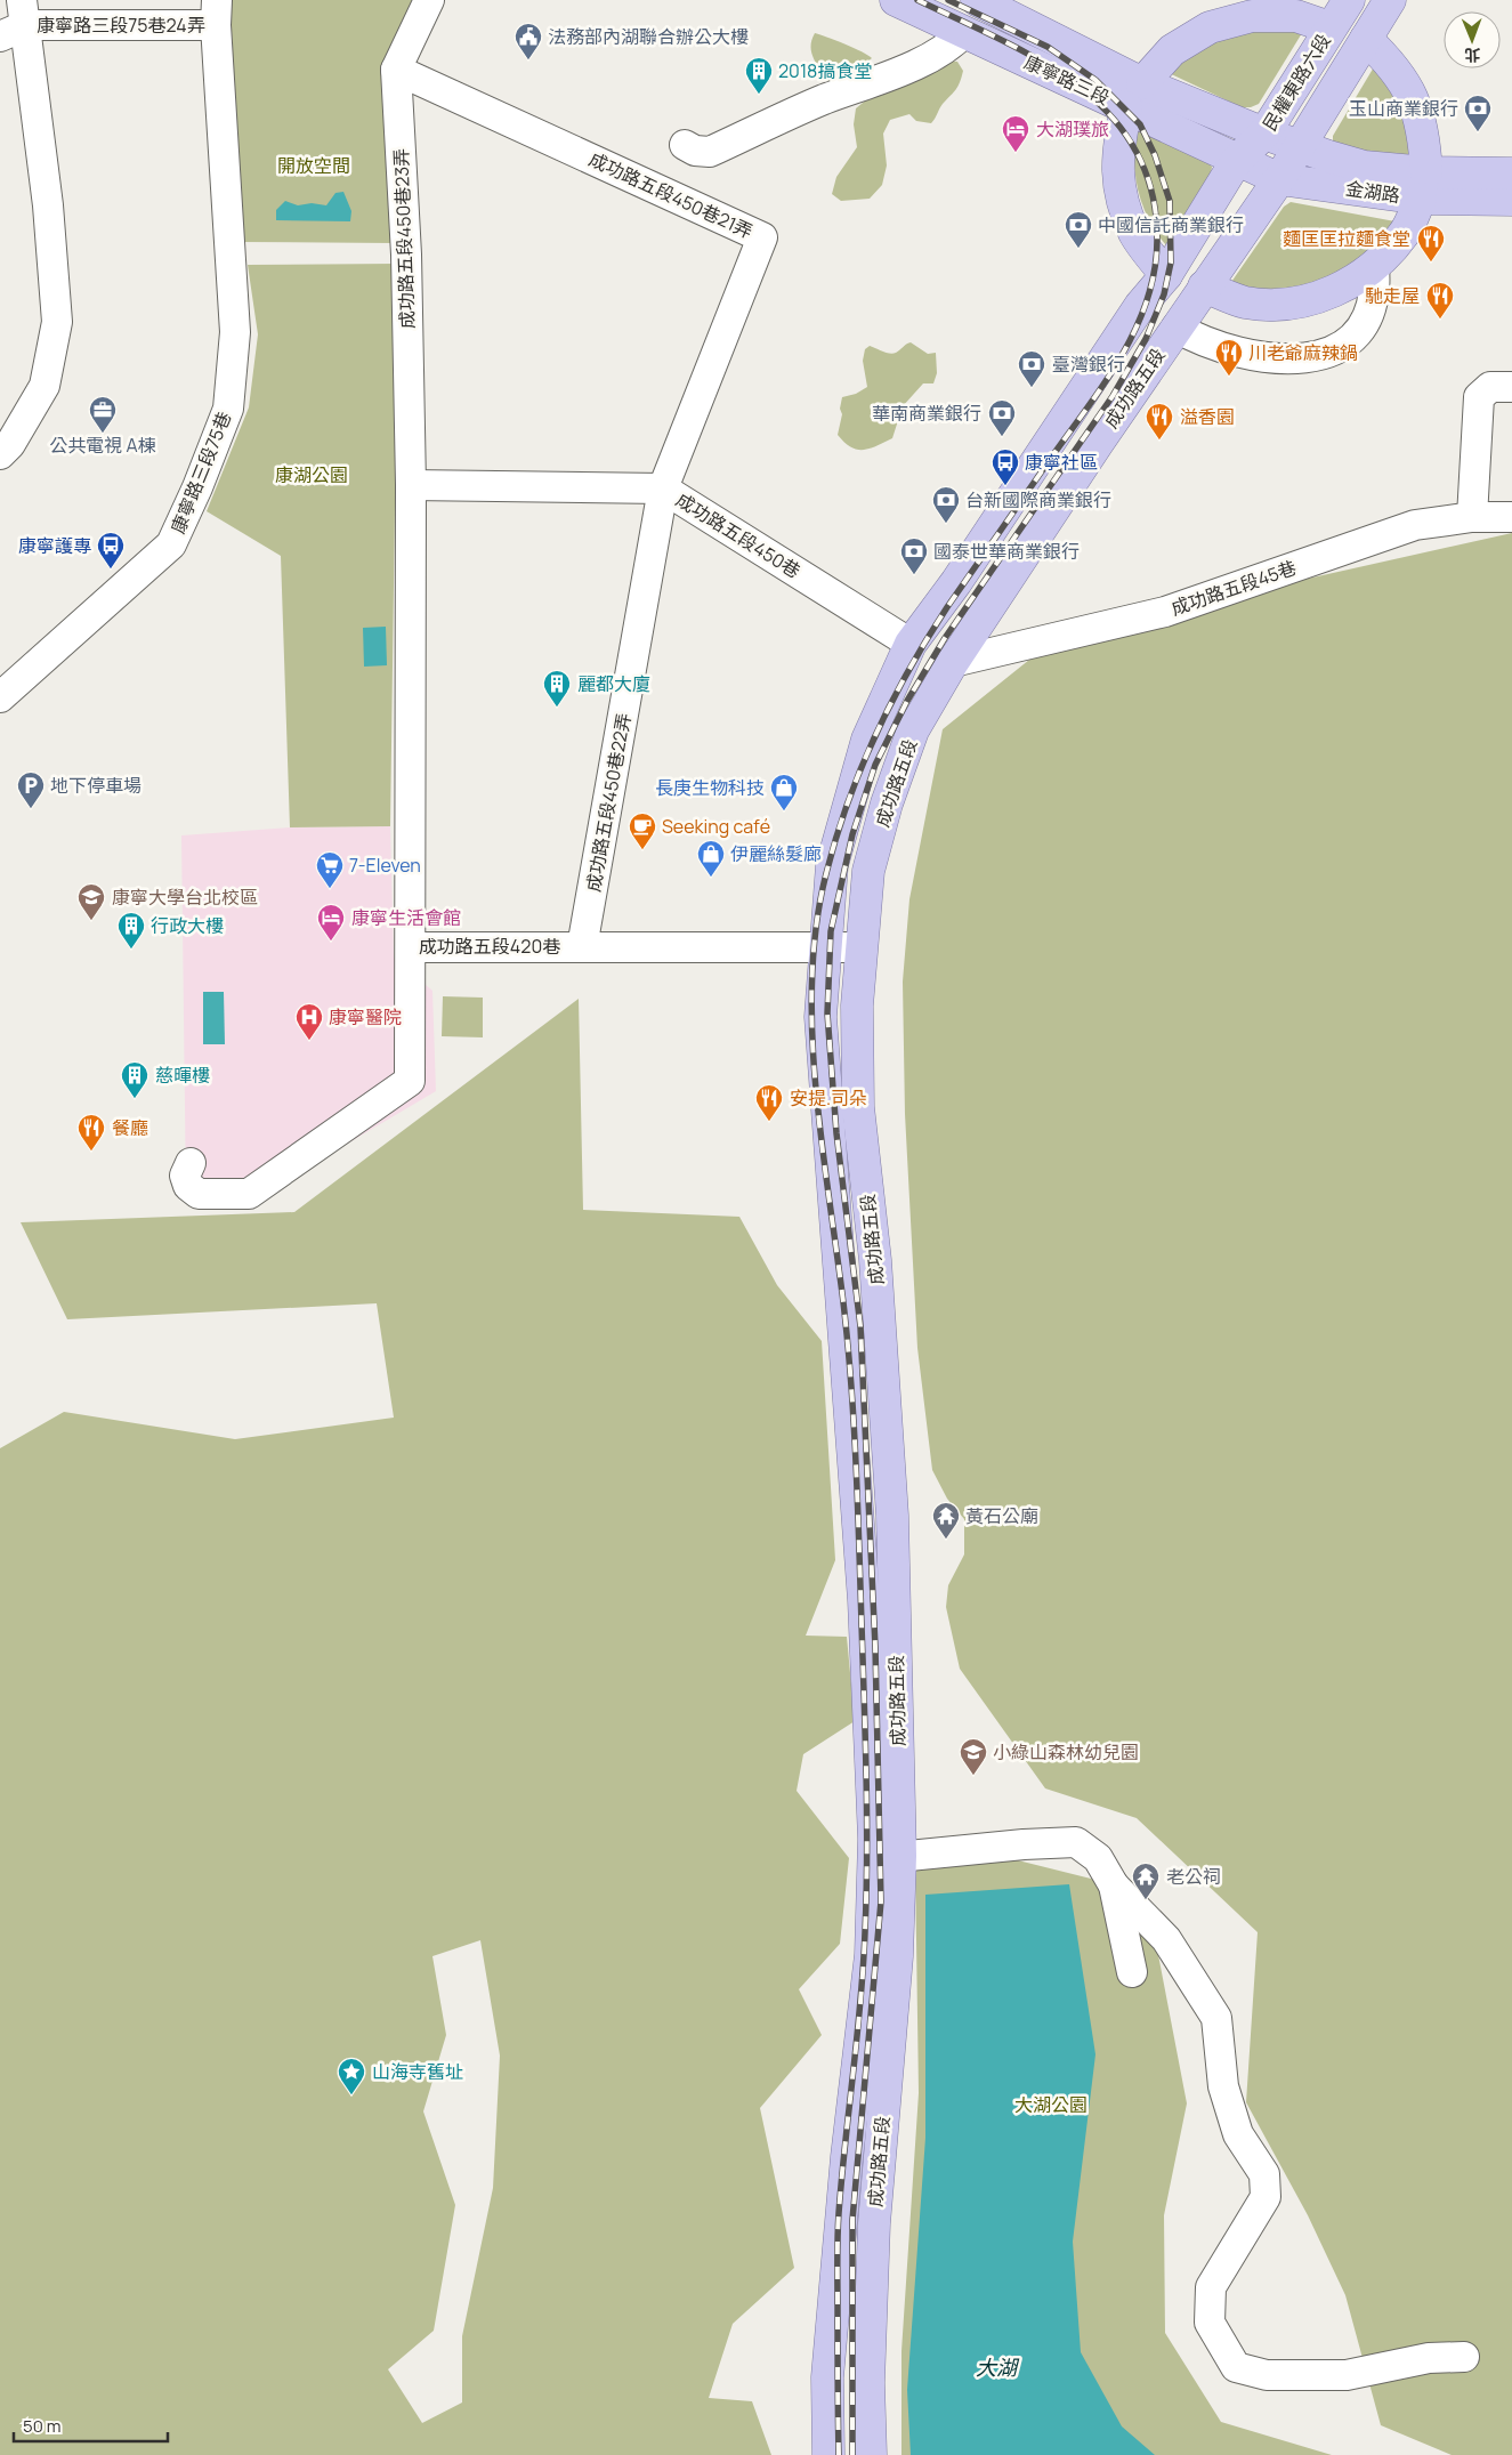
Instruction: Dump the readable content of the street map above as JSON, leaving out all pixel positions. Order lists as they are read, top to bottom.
{
  "streets": {
    "main road": [
      "康寧路三段",
      "民權東路六段",
      "金湖路",
      "成功路五段"
    ],
    "street": [
      "康寧路三段75巷24弄",
      "成功路五段450巷21弄",
      "成功路五段450巷23弄",
      "康寧路三段75巷",
      "成功路五段450巷",
      "成功路五段45巷",
      "成功路五段450巷22弄",
      "成功路五段420巷"
    ]
  },
  "crossings": [
    ["康寧路三段75巷24弄", "康寧路三段75巷"],
    ["康寧路三段", "民權東路六段"],
    ["康寧路三段", "金湖路"],
    ["康寧路三段", "成功路五段"],
    ["民權東路六段", "金湖路"],
    ["民權東路六段", "成功路五段"],
    ["金湖路", "成功路五段"],
    ["成功路五段450巷21弄", "成功路五段450巷23弄"],
    ["成功路五段450巷21弄", "成功路五段450巷"],
    ["成功路五段450巷21弄", "成功路五段450巷22弄"],
    ["成功路五段450巷23弄", "成功路五段450巷"],
    ["成功路五段450巷23弄", "成功路五段420巷"],
    ["成功路五段", "成功路五段450巷"],
    ["成功路五段", "成功路五段45巷"],
    ["成功路五段", "成功路五段420巷"],
    ["成功路五段450巷", "成功路五段450巷22弄"],
    ["成功路五段450巷", "成功路五段420巷"],
    ["成功路五段450巷22弄", "成功路五段420巷"]
  ],
  "water": ["大湖"],
  "parks": ["開放空間", "康湖公園", "大湖公園"],
  "places": {
    "public building": ["法務部內湖聯合辦公大樓"],
    "building": [
      "2018搞食堂",
      "麗都大廈",
      "行政大樓",
      "慈暉樓"
    ],
    "bank": [
      "玉山商業銀行",
      "中國信託商業銀行",
      "臺灣銀行",
      "華南商業銀行",
      "台新國際商業銀行",
      "國泰世華商業銀行"
    ],
    "hotel": ["大湖璞旅", "康寧生活會館"],
    "restaurant": [
      "麵匡匡拉麵食堂",
      "馳走屋",
      "川老爺麻辣鍋",
      "溢香園",
      "安提.司朵",
      "餐廳"
    ],
    "office": ["公共電視 A棟"],
    "bus stop": ["康寧社區", "康寧護專"],
    "parking": ["地下停車場"],
    "shop": ["長庚生物科技", "伊麗絲髮廊"],
    "cafe": ["Seeking café"],
    "supermarket": ["7-Eleven"],
    "school or university": ["康寧大學台北校區", "小綠山森林幼兒園"],
    "hospital": ["康寧醫院"],
    "temple": ["黃石公廟", "老公祠"],
    "place": ["山海寺舊址"]
  },
  "scale_bar": "50 m",
  "north": "bottom"
}
